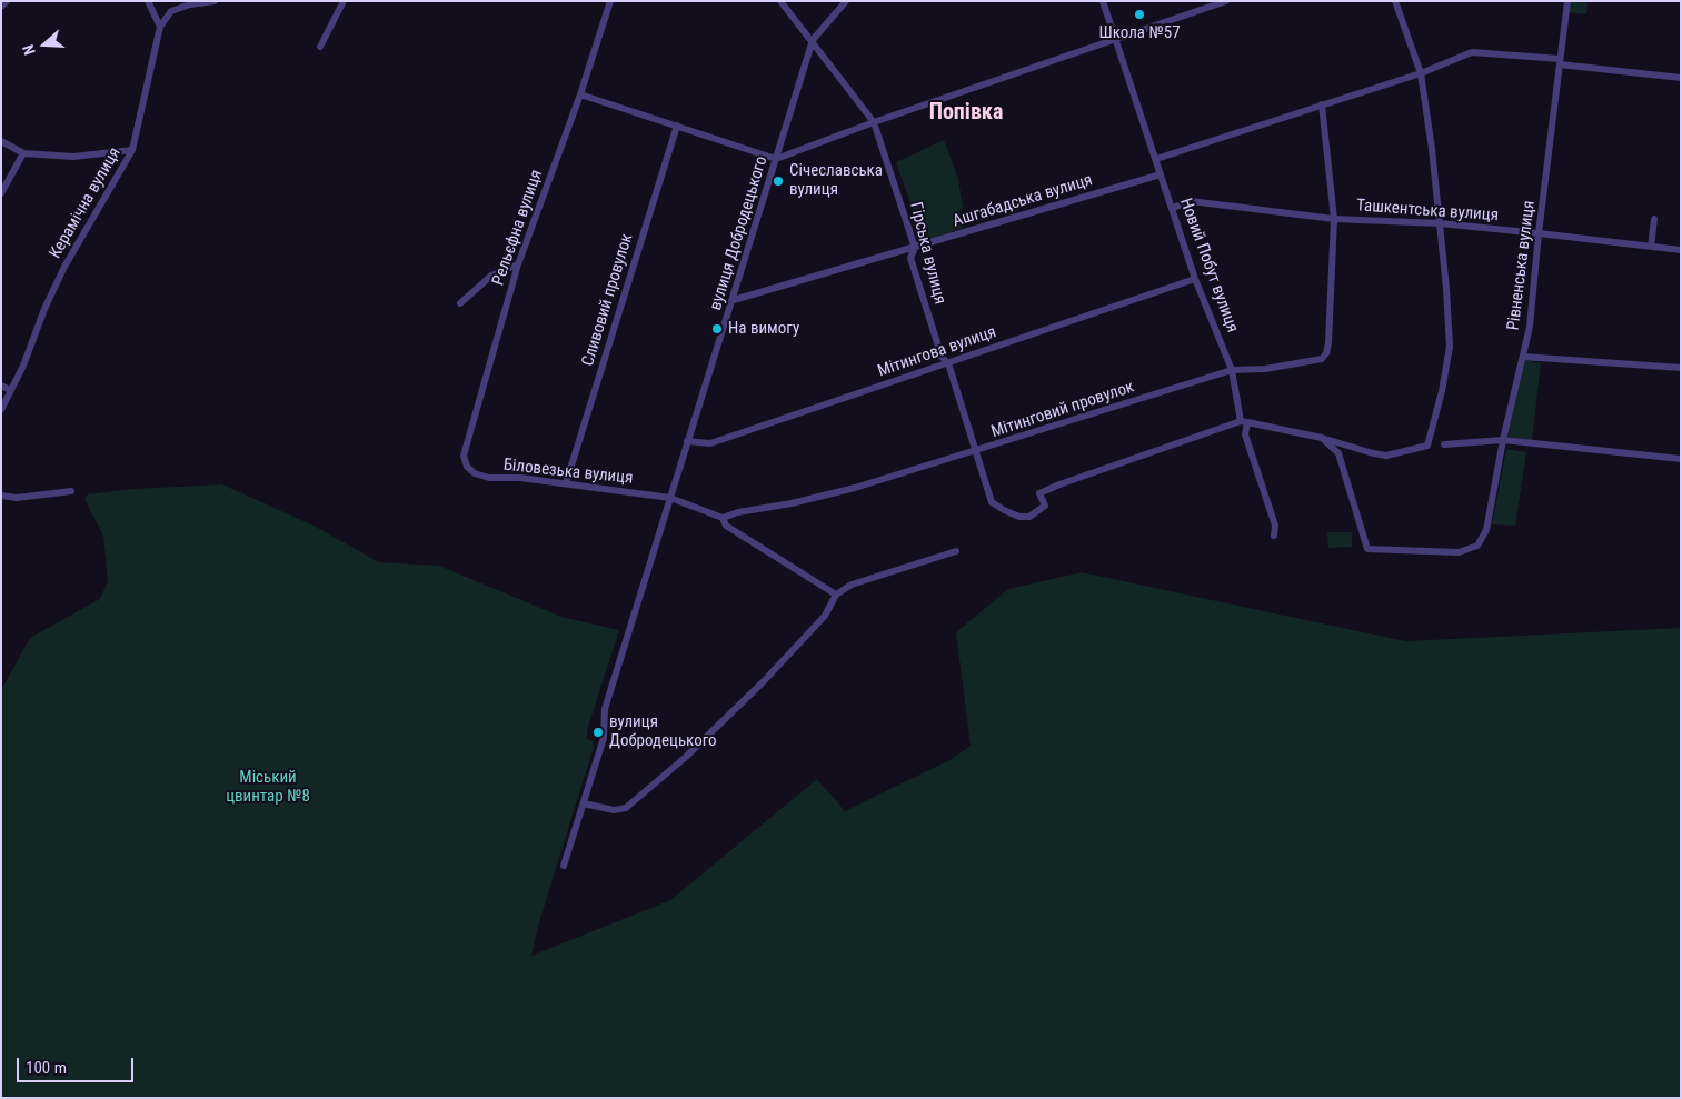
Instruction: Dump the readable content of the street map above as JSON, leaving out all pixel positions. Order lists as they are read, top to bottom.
{
  "streets": {
    "street": [
      "Ашгабадська вулиця",
      "Керамічна вулиця",
      "Ташкентська вулиця",
      "Рельєфна вулиця",
      "вулиця Добродецького",
      "Гірська вулиця",
      "Новий Побут вулиця",
      "Рівненська вулиця",
      "Сливовий провулок",
      "Мітингова вулиця",
      "Мітинговий провулок",
      "Біловезька вулиця"
    ]
  },
  "crossings": [
    ["Ашгабадська вулиця", "вулиця Добродецького"],
    ["Ашгабадська вулиця", "Гірська вулиця"],
    ["Ашгабадська вулиця", "Новий Побут вулиця"],
    ["Ташкентська вулиця", "Новий Побут вулиця"],
    ["Ташкентська вулиця", "Рівненська вулиця"],
    ["Ташкентська вулиця", "Мітинговий провулок"],
    ["Рельєфна вулиця", "Біловезька вулиця"],
    ["вулиця Добродецького", "Гірська вулиця"],
    ["вулиця Добродецького", "Мітингова вулиця"],
    ["вулиця Добродецького", "Біловезька вулиця"],
    ["Гірська вулиця", "Новий Побут вулиця"],
    ["Гірська вулиця", "Мітингова вулиця"],
    ["Гірська вулиця", "Мітинговий провулок"],
    ["Новий Побут вулиця", "Мітингова вулиця"],
    ["Новий Побут вулиця", "Мітинговий провулок"],
    ["Сливовий провулок", "Біловезька вулиця"],
    ["Мітинговий провулок", "Біловезька вулиця"]
  ],
  "districts": ["Попівка"],
  "parks": ["Міський цвинтар №8"],
  "places": [
    "Школа №57",
    "Січеславська вулиця",
    "На вимогу",
    "вулиця Добродецького"
  ],
  "scale_bar": "100 m",
  "north": "left"
}
